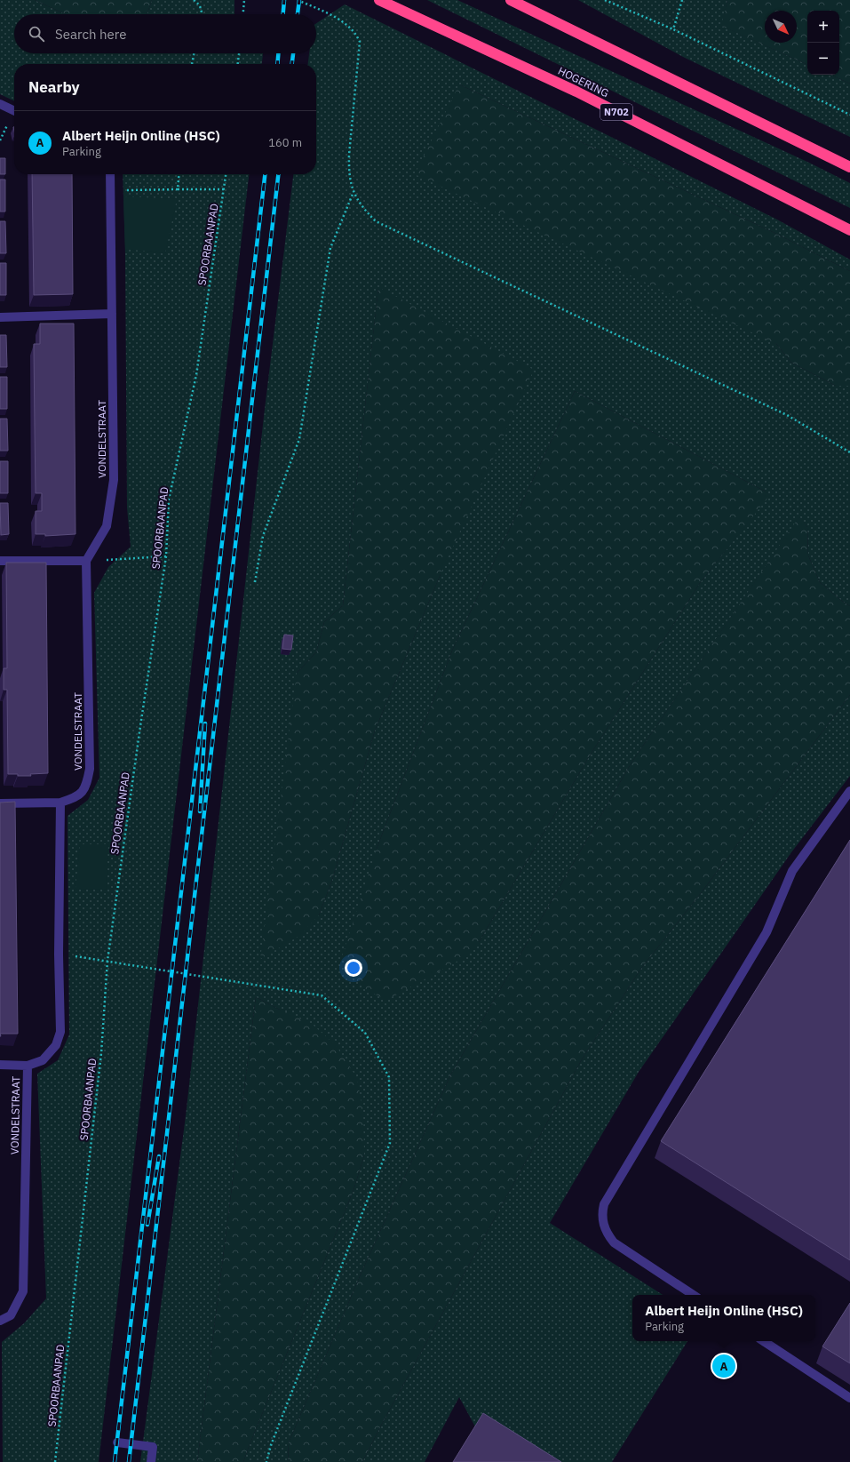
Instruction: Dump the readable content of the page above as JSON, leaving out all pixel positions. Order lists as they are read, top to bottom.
{
  "streets": {
    "highway": ["HOGERING", "N702"],
    "street": ["VONDELSTRAAT"],
    "path": ["SPOORBAANPAD"]
  },
  "north": "bottom right",
  "page": {
    "map_buttons": ["+", "−"],
    "search": "Search here",
    "heading": "Nearby",
    "list": [
      {
        "mark": "A",
        "name": "Albert Heijn Online (HSC)",
        "note": "Parking",
        "value": "160 m"
      }
    ],
    "popup": ["Albert Heijn Online (HSC)", "Parking"],
    "pins": "A"
  }
}
